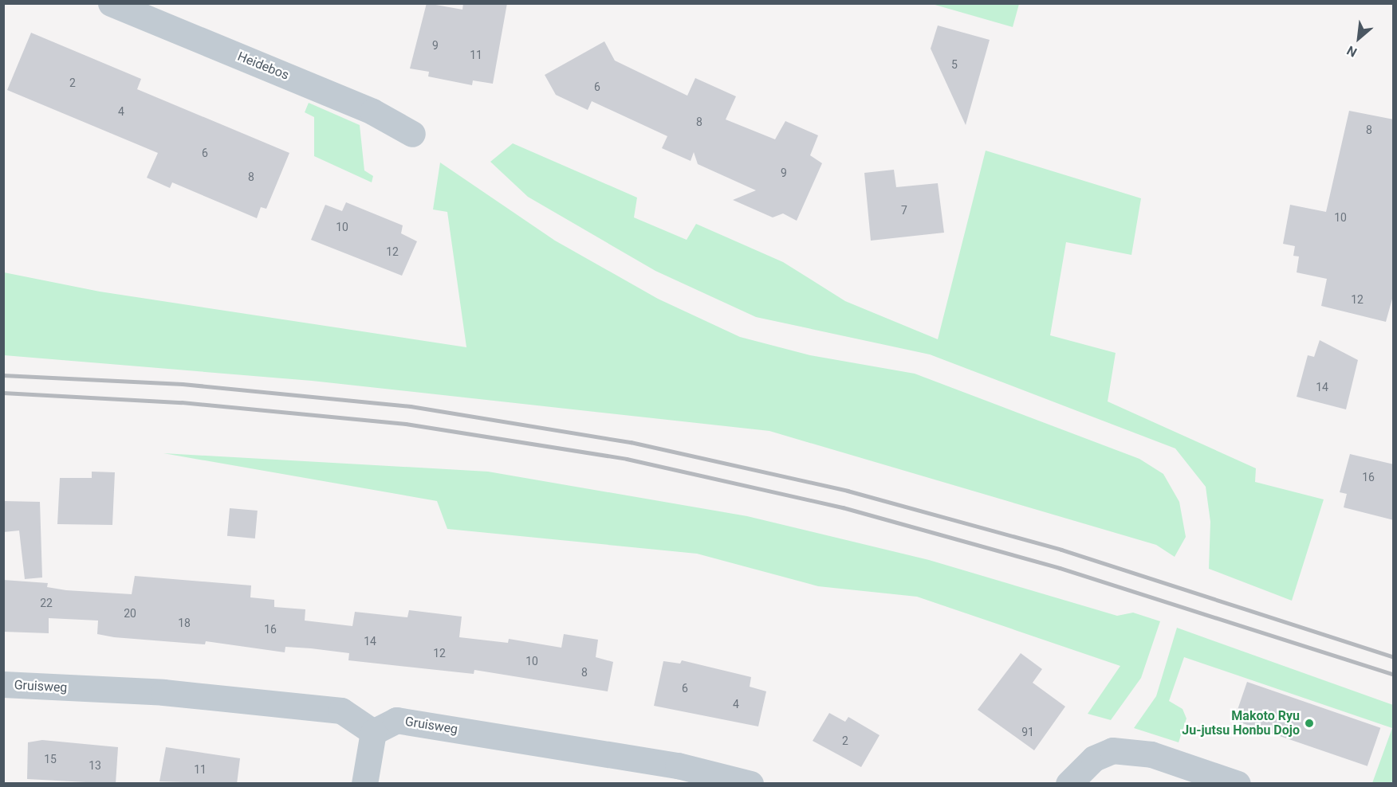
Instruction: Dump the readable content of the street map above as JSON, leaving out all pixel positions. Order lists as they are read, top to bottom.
{
  "streets": {
    "street": ["Heidebos", "Gruisweg"]
  },
  "places": ["Makoto Ryu Ju-jutsu Honbu Dojo"],
  "house_numbers": [
    "9",
    "11",
    "5",
    "2",
    "6",
    "4",
    "8",
    "8",
    "6",
    "9",
    "8",
    "7",
    "10",
    "10",
    "12",
    "12",
    "14",
    "16",
    "22",
    "20",
    "18",
    "16",
    "14",
    "12",
    "10",
    "8",
    "6",
    "4",
    "91",
    "2",
    "15",
    "13",
    "11"
  ],
  "north": "bottom left"
}
